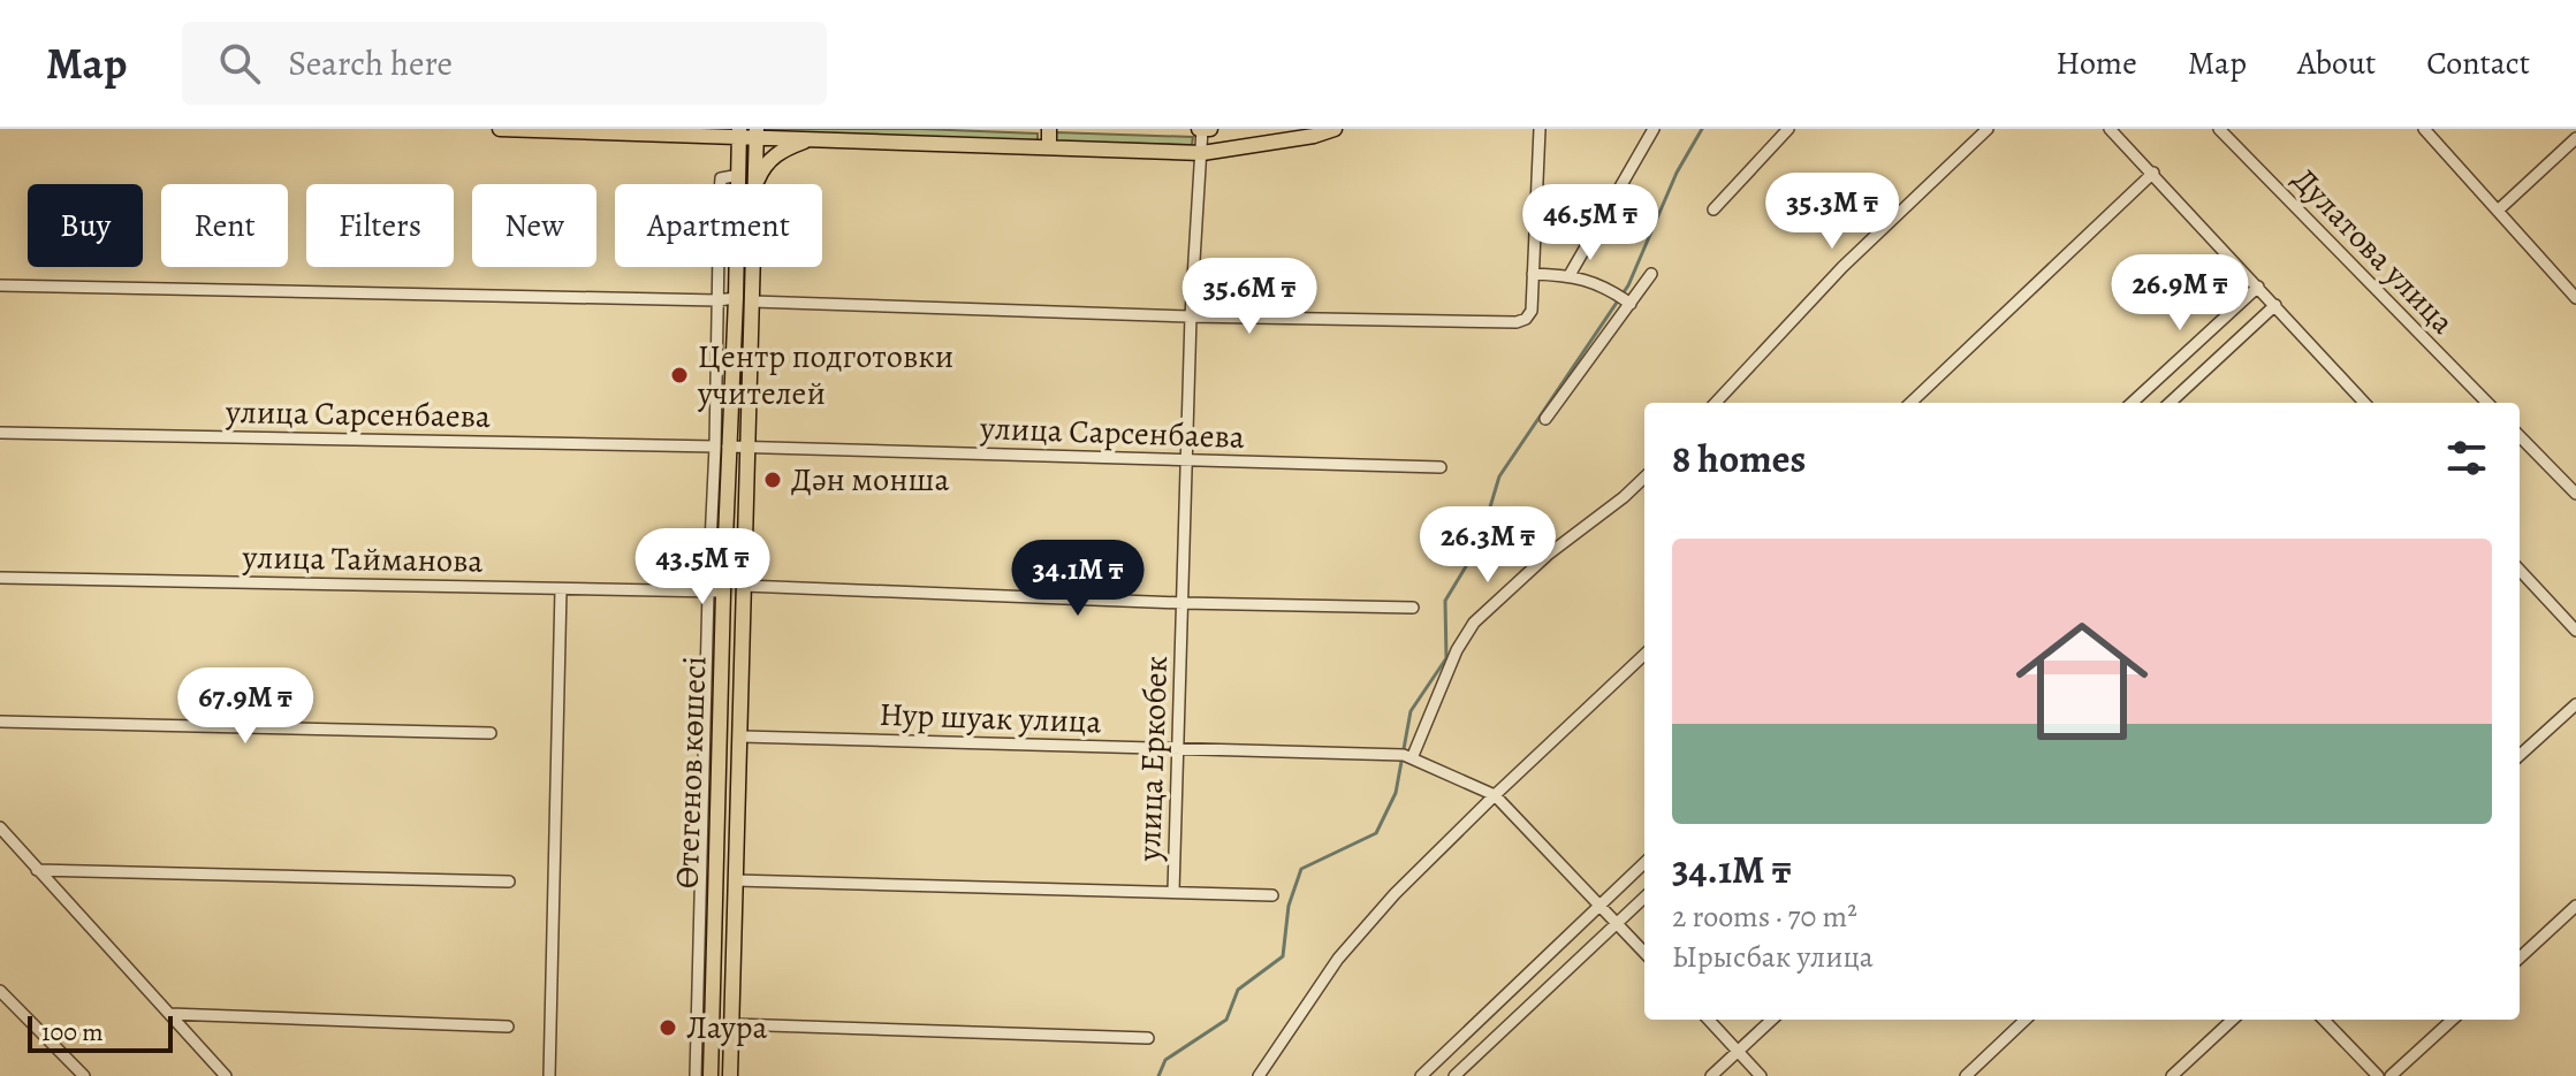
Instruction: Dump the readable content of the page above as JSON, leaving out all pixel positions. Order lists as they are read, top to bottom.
{
  "streets": {
    "main road": ["Өтегенов көшесі"],
    "street": [
      "Дулатова улица",
      "улица Сарсенбаева",
      "улица Тайманова",
      "Нур шуак улица",
      "улица Еркобек"
    ]
  },
  "crossings": [
    ["улица Сарсенбаева", "улица Еркобек"],
    ["улица Сарсенбаева", "Өтегенов көшесі"],
    ["улица Тайманова", "Өтегенов көшесі"],
    ["Нур шуак улица", "улица Еркобек"],
    ["Нур шуак улица", "Өтегенов көшесі"]
  ],
  "places": ["Центр подготовки учителей", "Дән монша", "Лаура"],
  "scale_bar": "100 m",
  "page": {
    "header": "Map",
    "search": "Search here",
    "nav": [
      "Home",
      "Map",
      "About",
      "Contact"
    ],
    "price": [
      "35.3M ₸",
      "46.5M ₸",
      "26.9M ₸",
      "35.6M ₸",
      "26.3M ₸",
      "43.5M ₸",
      "34.1M ₸",
      "67.9M ₸"
    ],
    "chip": [
      "Buy",
      "Rent",
      "Filters",
      "New",
      "Apartment"
    ],
    "heading": "8 homes",
    "list": [
      {
        "name": "34.1M ₸",
        "note": "2 rooms · 70 m² · Ырысбак улица"
      }
    ],
    "scale": "100 m"
  }
}
